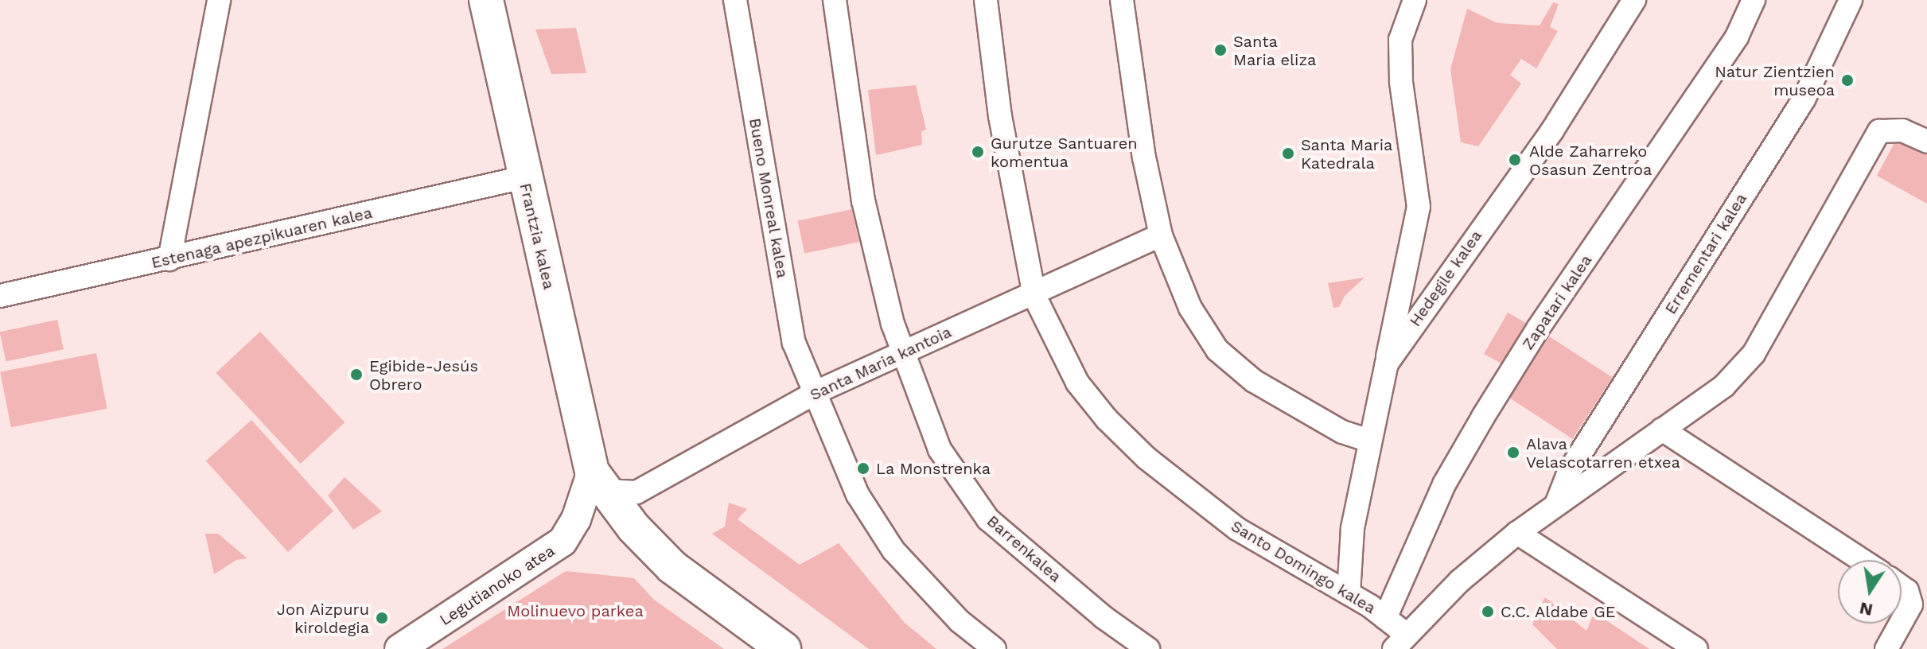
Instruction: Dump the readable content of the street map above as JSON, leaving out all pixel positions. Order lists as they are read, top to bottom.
{
  "streets": {
    "main road": ["Frantzia kalea"],
    "street": [
      "Bueno Monreal kalea",
      "Estenaga apezpikuaren kalea",
      "Errementari kalea",
      "Hedegile kalea",
      "Zapatari kalea",
      "Santa Maria kantoia",
      "Barrenkalea",
      "Santo Domingo kalea",
      "Legutianoko atea"
    ]
  },
  "crossings": [
    ["Bueno Monreal kalea", "Santa Maria kantoia"],
    ["Frantzia kalea", "Estenaga apezpikuaren kalea"],
    ["Frantzia kalea", "Santa Maria kantoia"],
    ["Frantzia kalea", "Legutianoko atea"],
    ["Hedegile kalea", "Santo Domingo kalea"],
    ["Zapatari kalea", "Santo Domingo kalea"],
    ["Santa Maria kantoia", "Barrenkalea"],
    ["Santa Maria kantoia", "Santo Domingo kalea"],
    ["Santa Maria kantoia", "Legutianoko atea"]
  ],
  "parks": ["Molinuevo parkea"],
  "places": [
    "Santa Maria eliza",
    "Natur Zientzien museoa",
    "Gurutze Santuaren komentua",
    "Santa Maria Katedrala",
    "Alde Zaharreko Osasun Zentroa",
    "Egibide-Jesús Obrero",
    "Alava Velascotarren etxea",
    "La Monstrenka",
    "C.C. Aldabe GE",
    "Jon Aizpuru kiroldegia"
  ],
  "north": "bottom"
}
